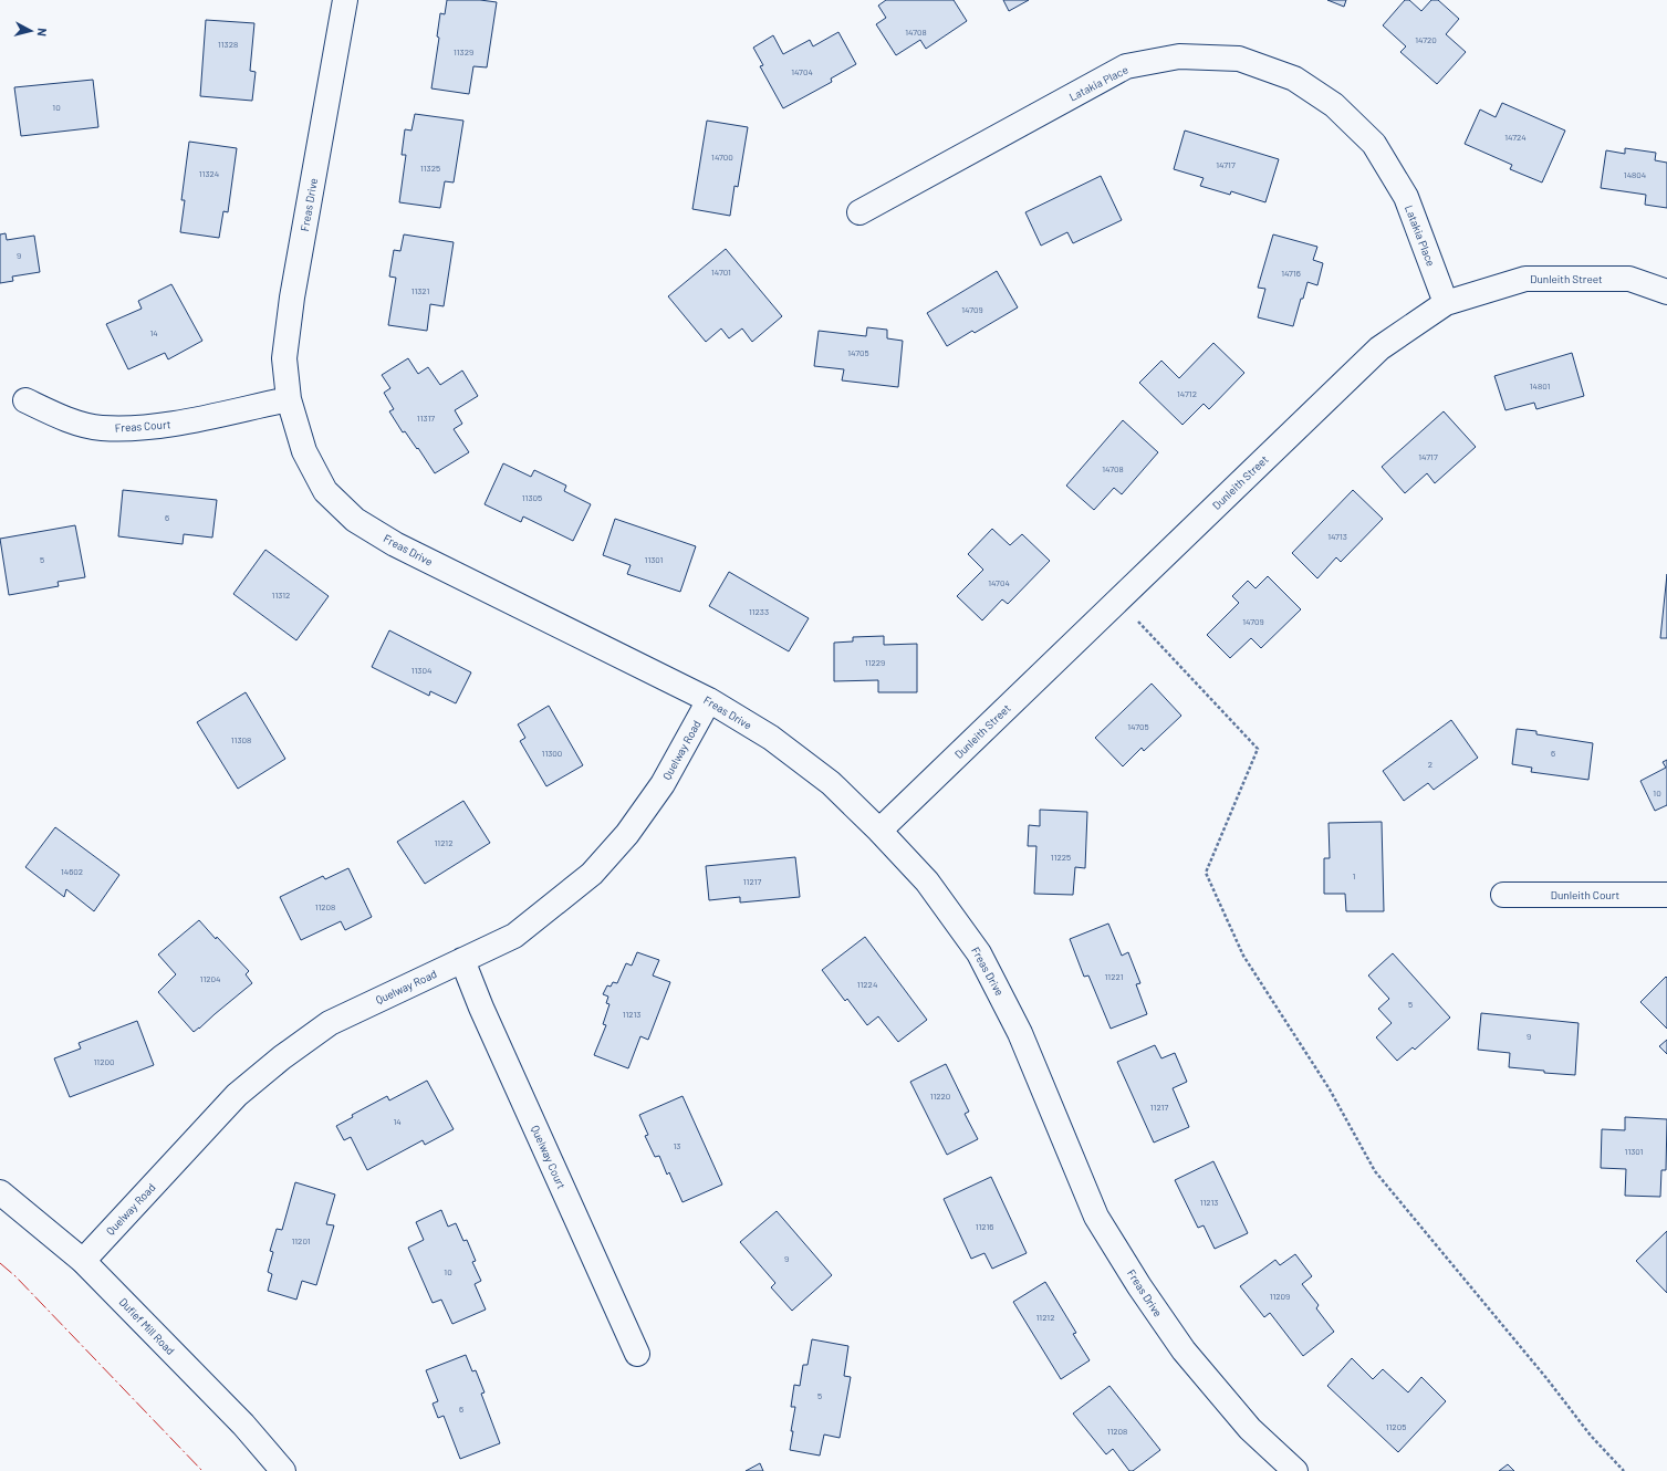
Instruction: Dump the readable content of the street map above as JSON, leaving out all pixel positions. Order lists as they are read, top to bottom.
{
  "streets": {
    "street": [
      "Latakia Place",
      "Freas Drive",
      "Dunleith Street",
      "Freas Court",
      "Quelway Road",
      "Dunleith Court",
      "Quelway Court",
      "Dufief Mill Road"
    ]
  },
  "crossings": [
    ["Latakia Place", "Dunleith Street"],
    ["Freas Drive", "Dunleith Street"],
    ["Freas Drive", "Freas Court"],
    ["Freas Drive", "Quelway Road"],
    ["Quelway Road", "Quelway Court"],
    ["Quelway Road", "Dufief Mill Road"]
  ],
  "house_numbers": [
    "14708",
    "14720",
    "11328",
    "11329",
    "14704",
    "10",
    "14724",
    "14700",
    "14717",
    "11325",
    "11324",
    "14804",
    "9",
    "14701",
    "14716",
    "11321",
    "14709",
    "14",
    "14705",
    "14801",
    "14712",
    "11317",
    "14717",
    "14708",
    "11305",
    "6",
    "14713",
    "5",
    "11301",
    "14704",
    "11312",
    "11233",
    "14709",
    "11229",
    "11304",
    "14705",
    "11308",
    "11300",
    "6",
    "2",
    "10",
    "11212",
    "11225",
    "14602",
    "1",
    "11217",
    "11208",
    "11221",
    "11204",
    "11224",
    "5",
    "11213",
    "9",
    "11200",
    "11220",
    "11217",
    "14",
    "13",
    "11301",
    "11213",
    "11216",
    "11201",
    "9",
    "10",
    "11209",
    "11212",
    "5",
    "6",
    "11205",
    "11208"
  ],
  "north": "right"
}
